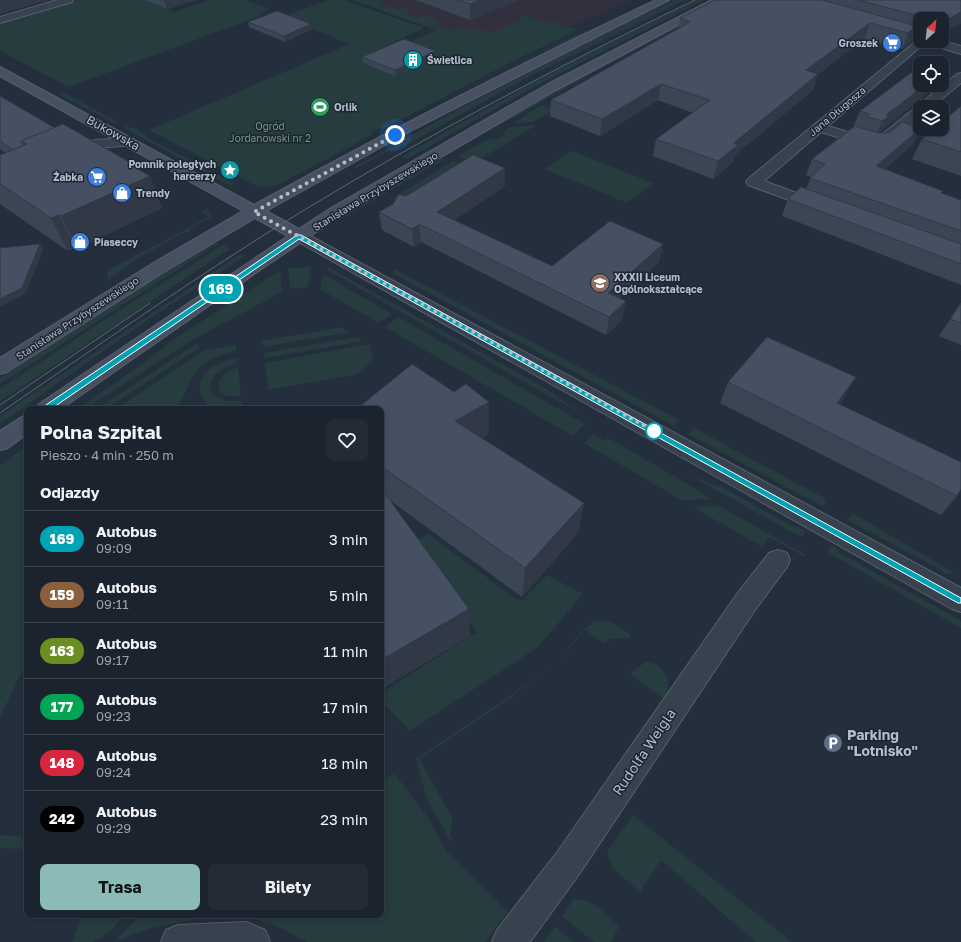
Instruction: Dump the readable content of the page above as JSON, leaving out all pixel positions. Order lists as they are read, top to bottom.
{
  "streets": {
    "main road": ["Bukowska", "Stanisława Przybyszewskiego"],
    "street": ["Jana Długosza", "Rudolfa Weigla"]
  },
  "crossings": [
    ["Bukowska", "Stanisława Przybyszewskiego"]
  ],
  "parks": ["Ogród Jordanowski nr 2"],
  "places": {
    "supermarket": ["Groszek", "Żabka"],
    "building": ["Świetlica"],
    "sports": ["Orlik"],
    "place": ["Pomnik poległych harcerzy"],
    "shop": ["Trendy", "Piaseccy"],
    "school or university": ["XXXII Liceum Ogólnokształcące"],
    "parking": ["Parking \"Lotnisko\""]
  },
  "lines": ["bus line 169"],
  "north": "top right",
  "page": {
    "on_map": "169",
    "heading": [
      ["Polna Szpital", "Pieszo · 4 min · 250 m"],
      "Odjazdy"
    ],
    "list": [
      {
        "mark": "169",
        "name": "Autobus",
        "note": "09:09",
        "value": "3 min"
      },
      {
        "mark": "159",
        "name": "Autobus",
        "note": "09:11",
        "value": "5 min"
      },
      {
        "mark": "163",
        "name": "Autobus",
        "note": "09:17",
        "value": "11 min"
      },
      {
        "mark": "177",
        "name": "Autobus",
        "note": "09:23",
        "value": "17 min"
      },
      {
        "mark": "148",
        "name": "Autobus",
        "note": "09:24",
        "value": "18 min"
      },
      {
        "mark": "242",
        "name": "Autobus",
        "note": "09:29",
        "value": "23 min"
      }
    ],
    "buttons": ["Trasa", "Bilety"]
  }
}
